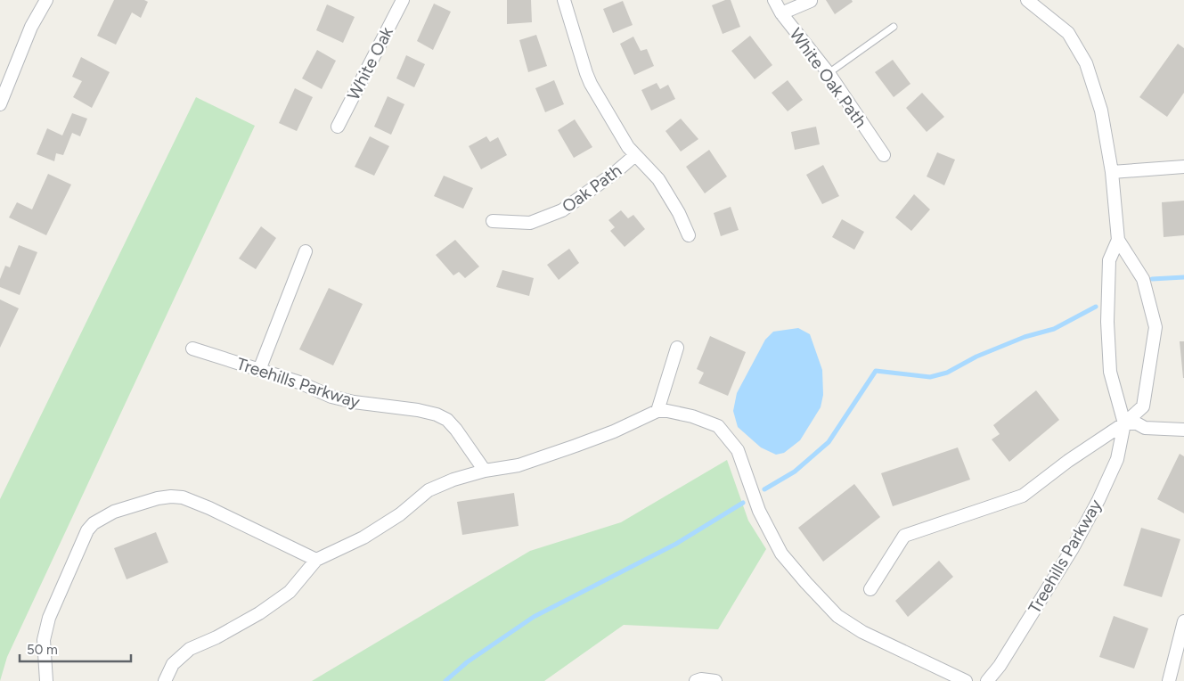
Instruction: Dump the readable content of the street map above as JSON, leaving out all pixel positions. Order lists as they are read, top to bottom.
{
  "streets": {
    "street": [
      "White Oak",
      "White Oak Path",
      "Oak Path",
      "Treehills Parkway"
    ]
  },
  "scale_bar": "50 m"
}
